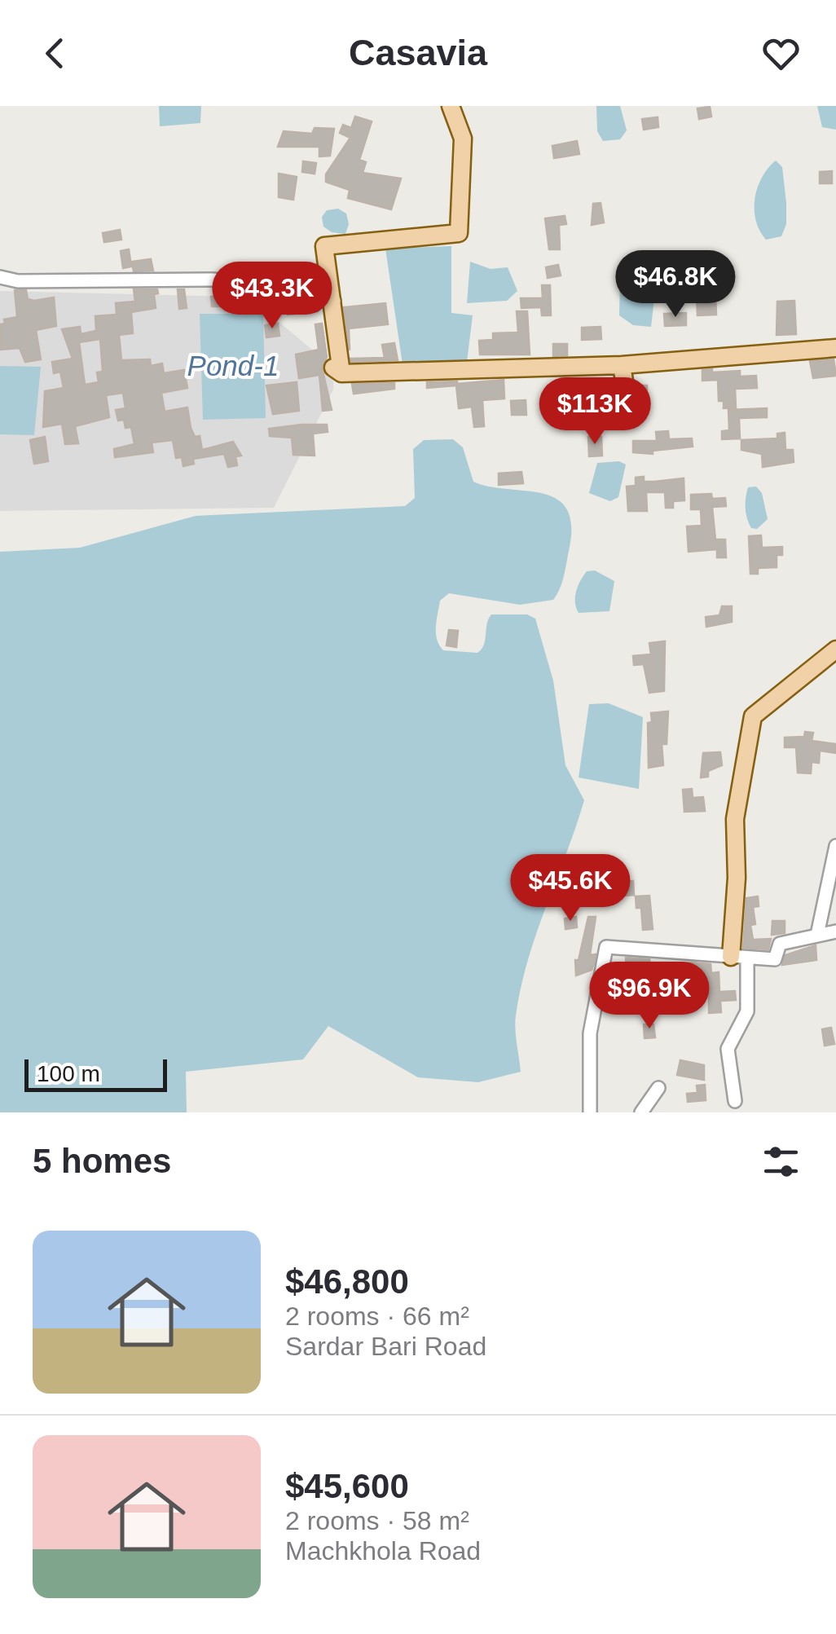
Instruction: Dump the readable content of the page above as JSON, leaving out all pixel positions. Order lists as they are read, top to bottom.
{
  "water": ["Pond-1"],
  "scale_bar": "100 m",
  "page": {
    "header": "Casavia",
    "price": [
      "$46.8K",
      "$43.3K",
      "$113K",
      "$45.6K",
      "$96.9K"
    ],
    "scale": "100 m",
    "heading": "5 homes",
    "list": [
      {
        "name": "$46,800",
        "note": "2 rooms · 66 m² · Sardar Bari Road"
      },
      {
        "name": "$45,600",
        "note": "2 rooms · 58 m² · Machkhola Road"
      }
    ]
  }
}
